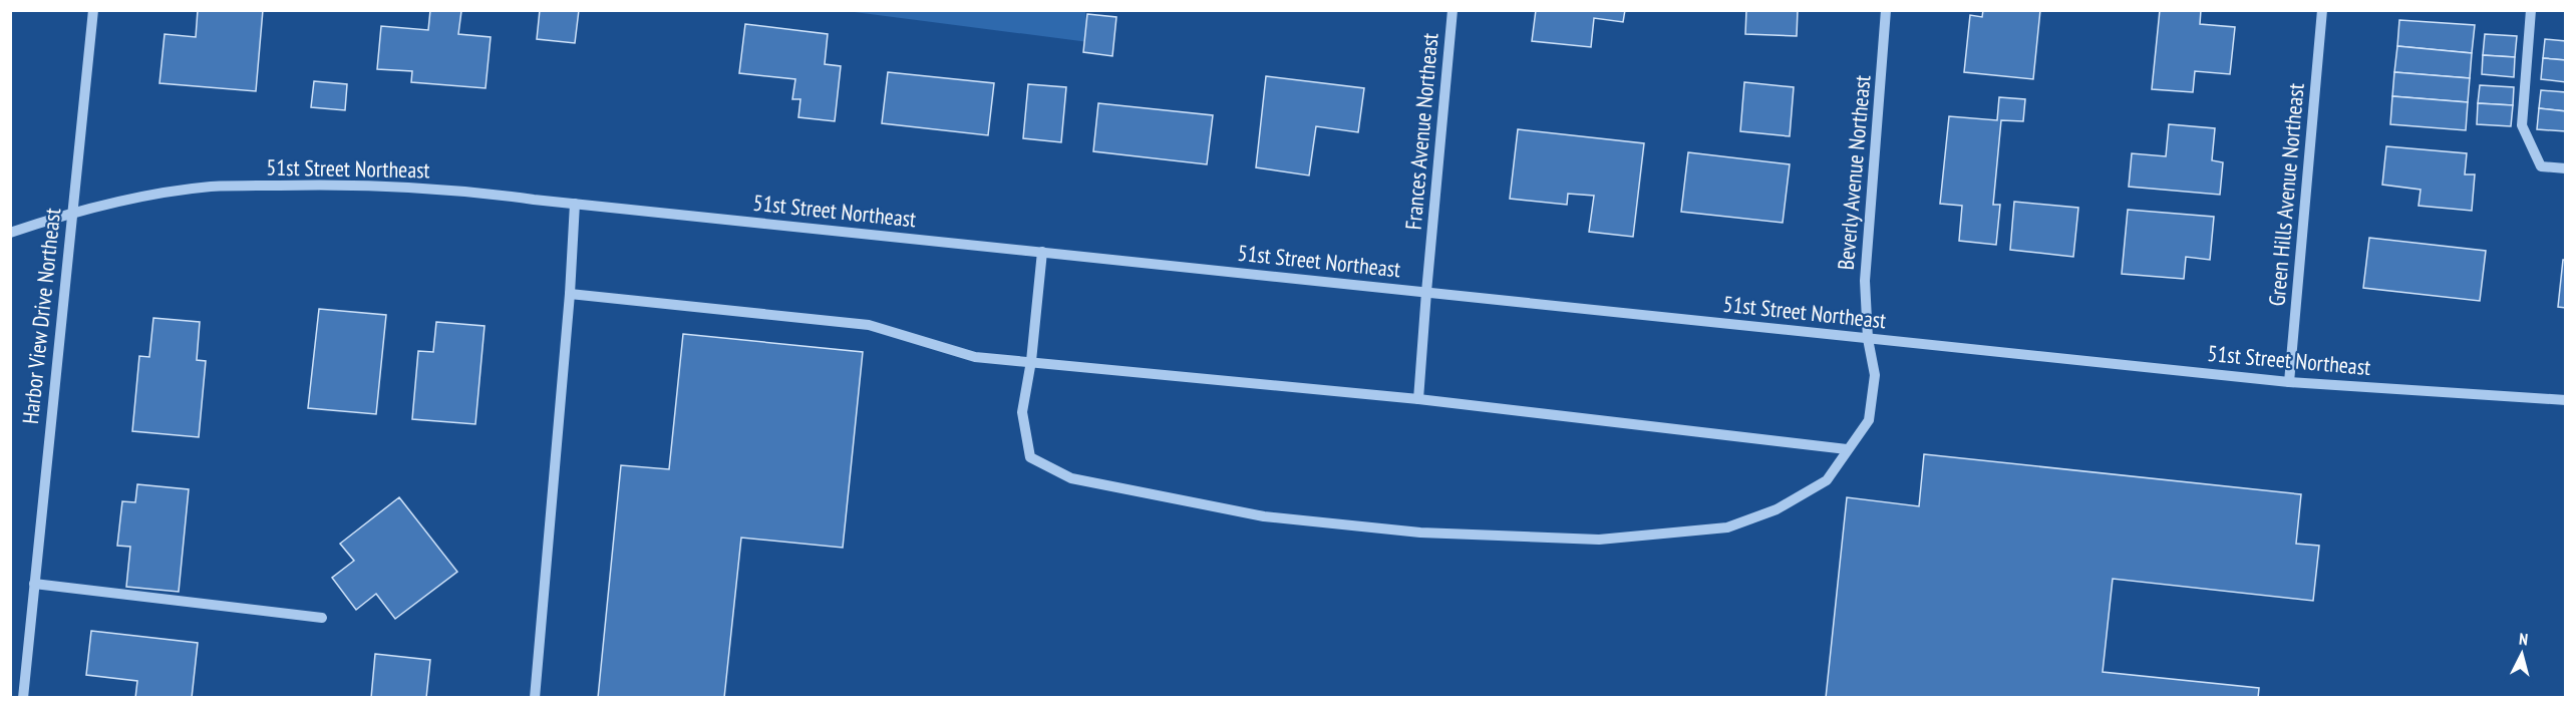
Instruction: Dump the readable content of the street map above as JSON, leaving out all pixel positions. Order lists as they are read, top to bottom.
{
  "streets": {
    "street": [
      "Frances Avenue Northeast",
      "51st Street Northeast",
      "Beverly Avenue Northeast",
      "Green Hills Avenue Northeast",
      "Harbor View Drive Northeast"
    ]
  },
  "crossings": [
    ["Frances Avenue Northeast", "51st Street Northeast"],
    ["51st Street Northeast", "Beverly Avenue Northeast"],
    ["51st Street Northeast", "Green Hills Avenue Northeast"],
    ["51st Street Northeast", "Harbor View Drive Northeast"]
  ],
  "north": "top"
}
